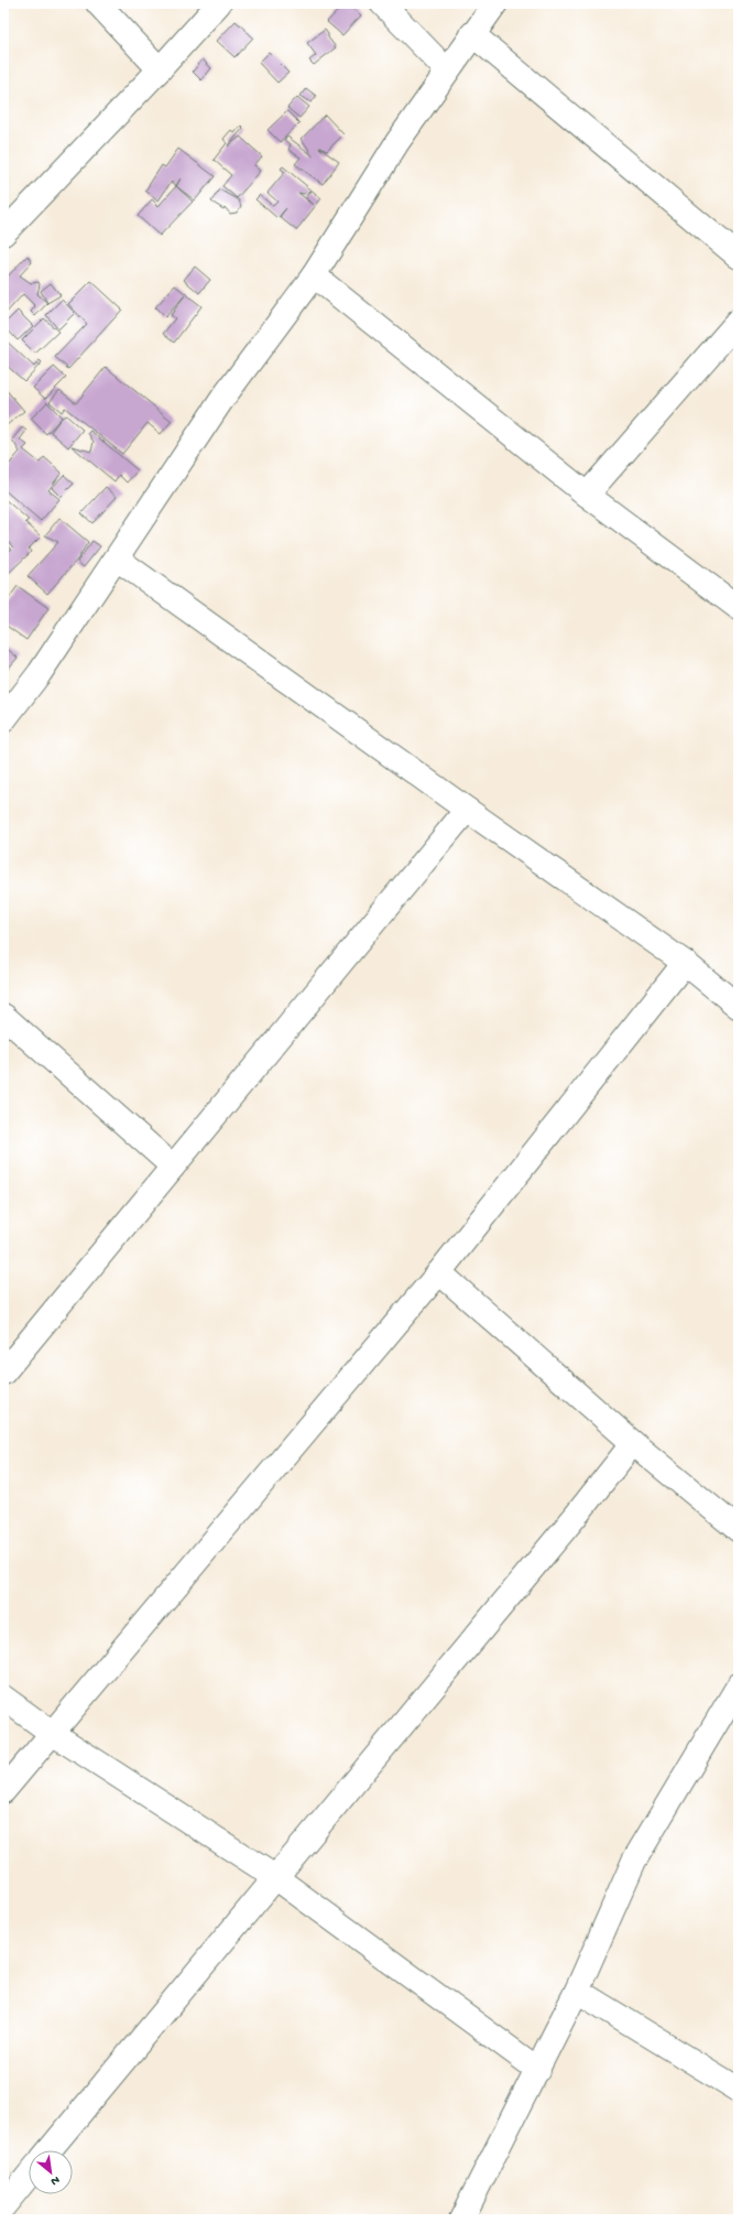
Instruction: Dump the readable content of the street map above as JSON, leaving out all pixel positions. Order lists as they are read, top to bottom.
{
  "north": "bottom right"
}
